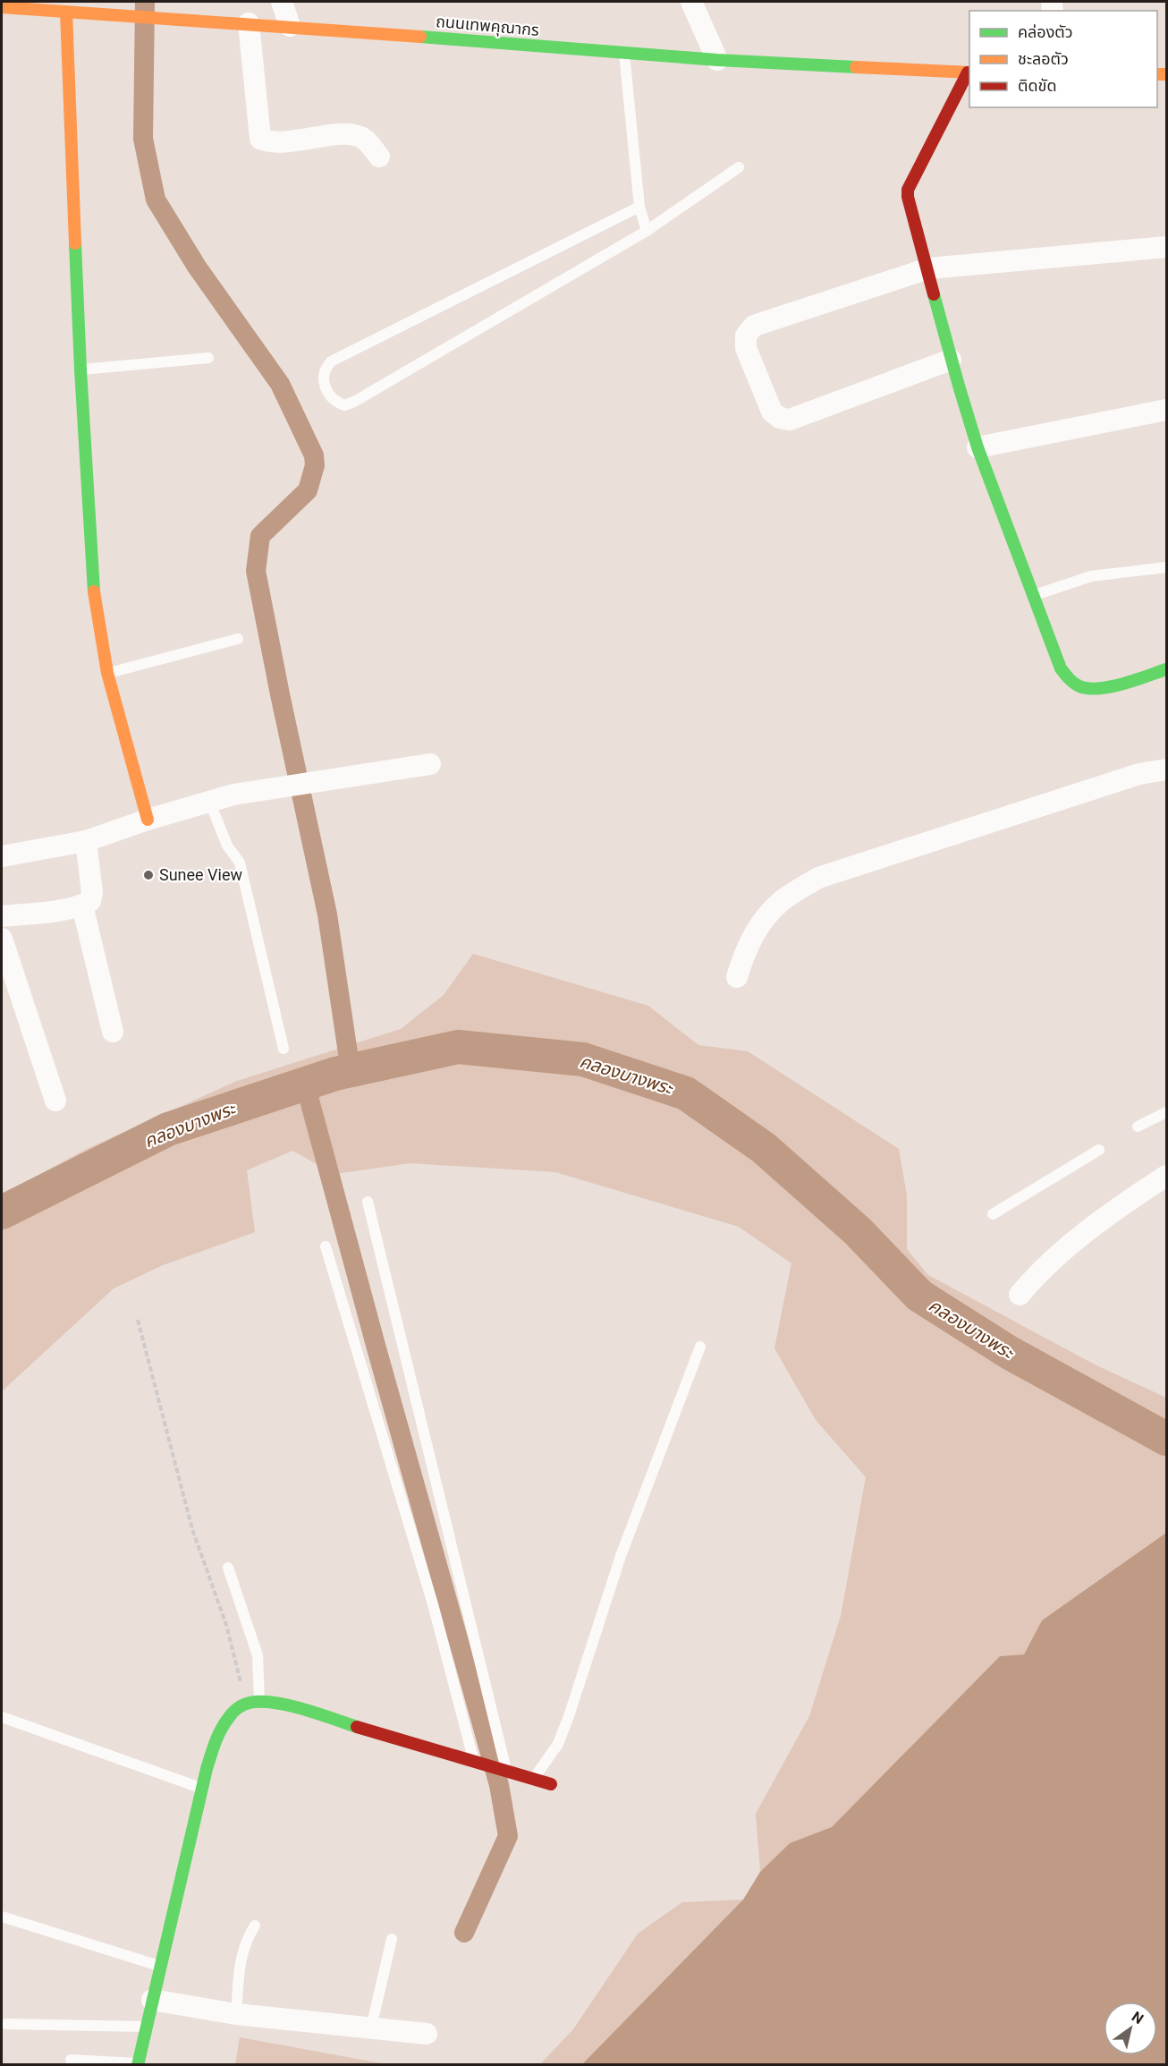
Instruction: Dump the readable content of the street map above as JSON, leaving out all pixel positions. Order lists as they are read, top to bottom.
{
  "streets": {
    "street": ["ถนนเทพคุณากร"]
  },
  "water": ["คลองบางพระ"],
  "places": ["Sunee View"],
  "legend": ["คล่องตัว", "ชะลอตัว", "ติดขัด"],
  "north": "top right"
}
